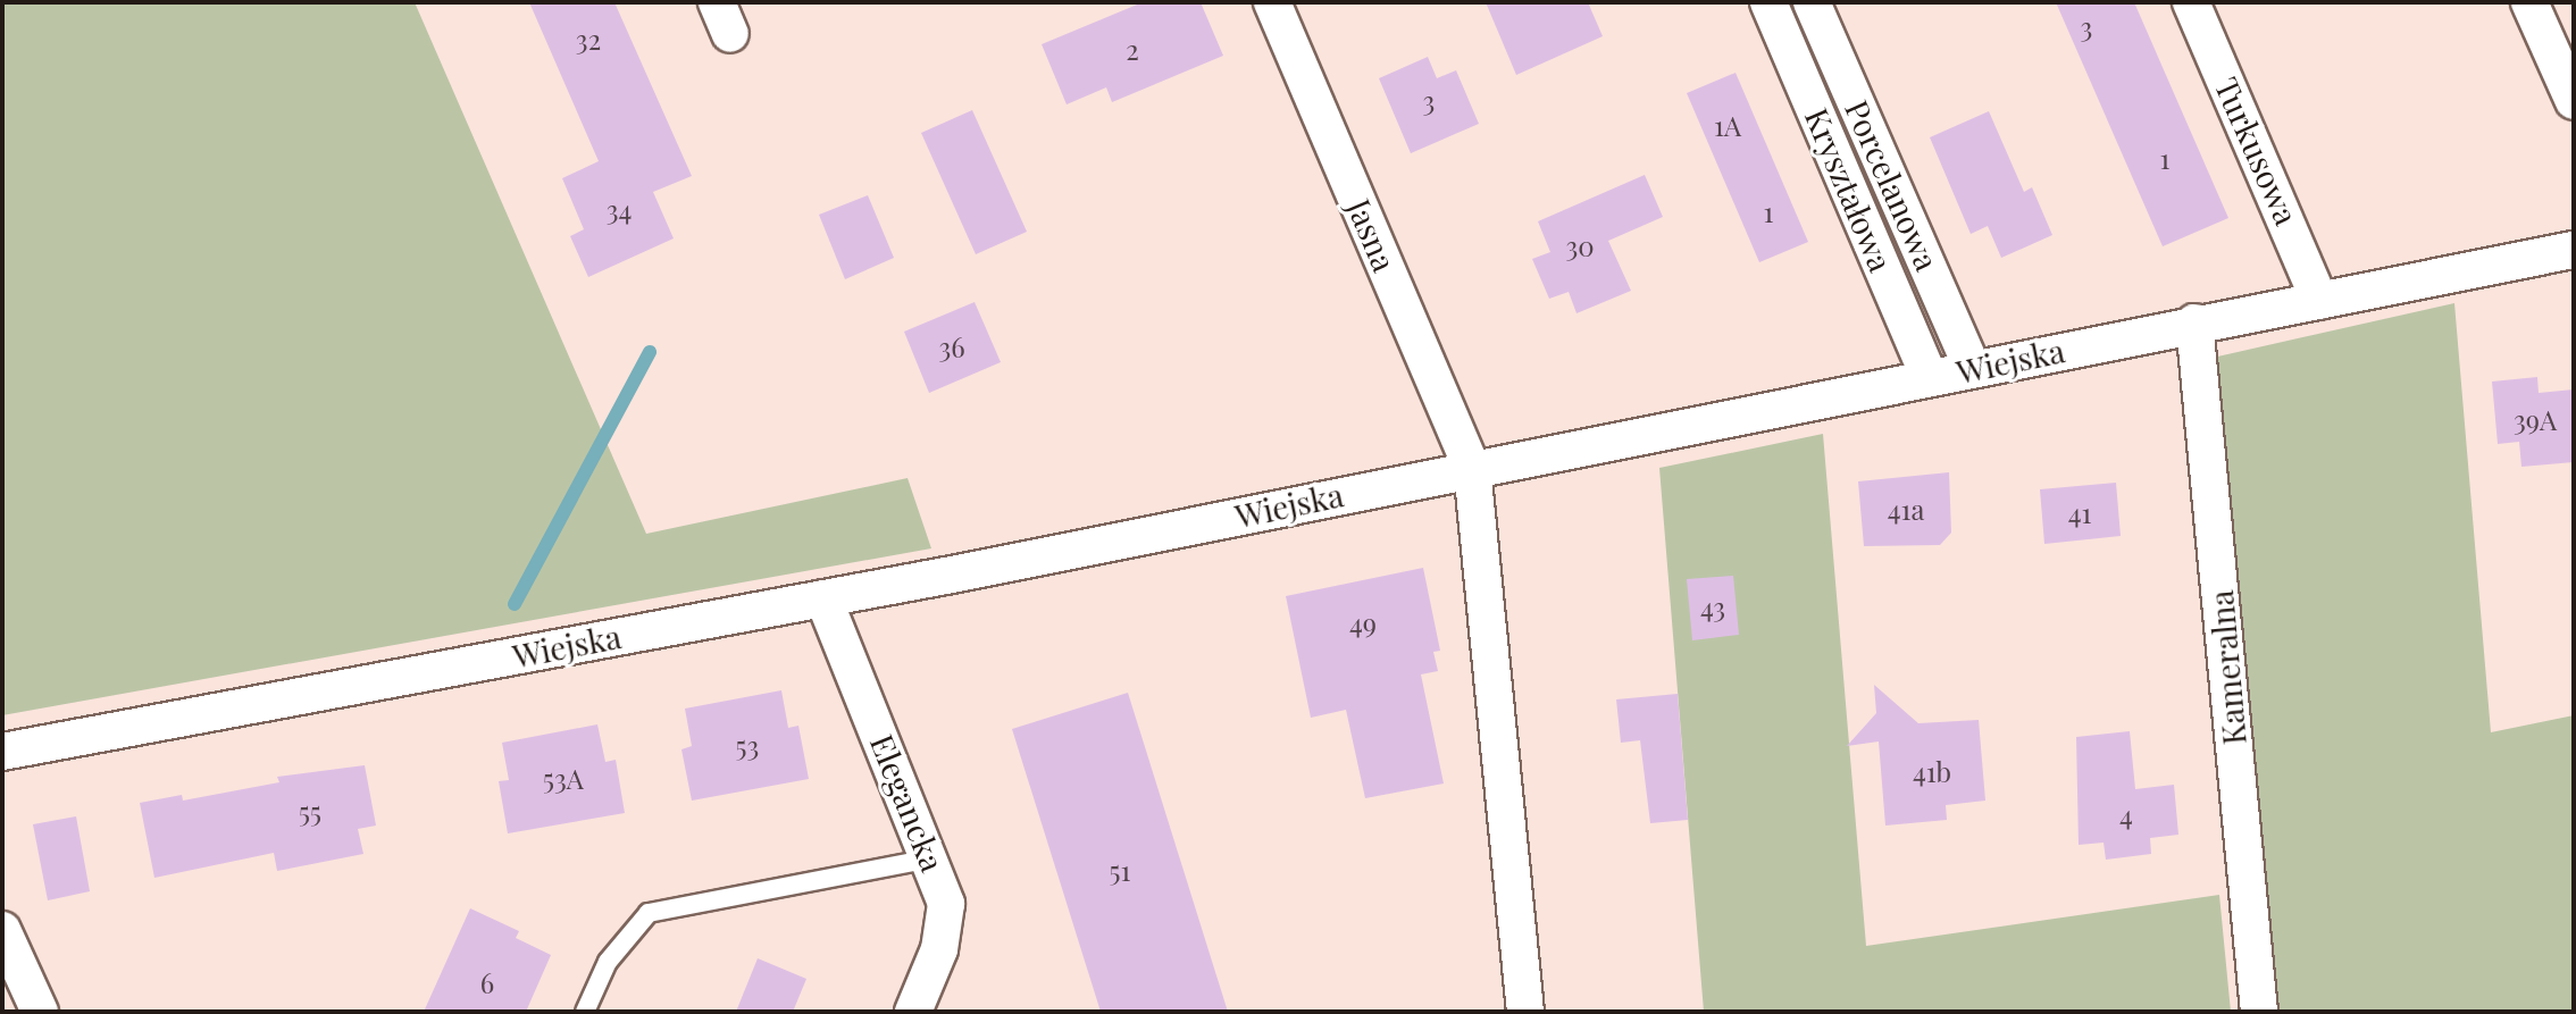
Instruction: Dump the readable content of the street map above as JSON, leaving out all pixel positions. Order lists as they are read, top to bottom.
{
  "streets": {
    "street": [
      "Turkusowa",
      "Porcelanowa",
      "Kryształowa",
      "Jasna",
      "Wiejska",
      "Kameralna",
      "Elegancka"
    ]
  },
  "crossings": [
    ["Turkusowa", "Wiejska"],
    ["Porcelanowa", "Wiejska"],
    ["Kryształowa", "Wiejska"],
    ["Jasna", "Wiejska"],
    ["Wiejska", "Kameralna"],
    ["Wiejska", "Elegancka"]
  ],
  "house_numbers": [
    "3",
    "32",
    "2",
    "3",
    "1A",
    "1",
    "34",
    "1",
    "30",
    "36",
    "39A",
    "41a",
    "41",
    "43",
    "49",
    "53",
    "41b",
    "53A",
    "55",
    "4",
    "51",
    "6"
  ]
}
